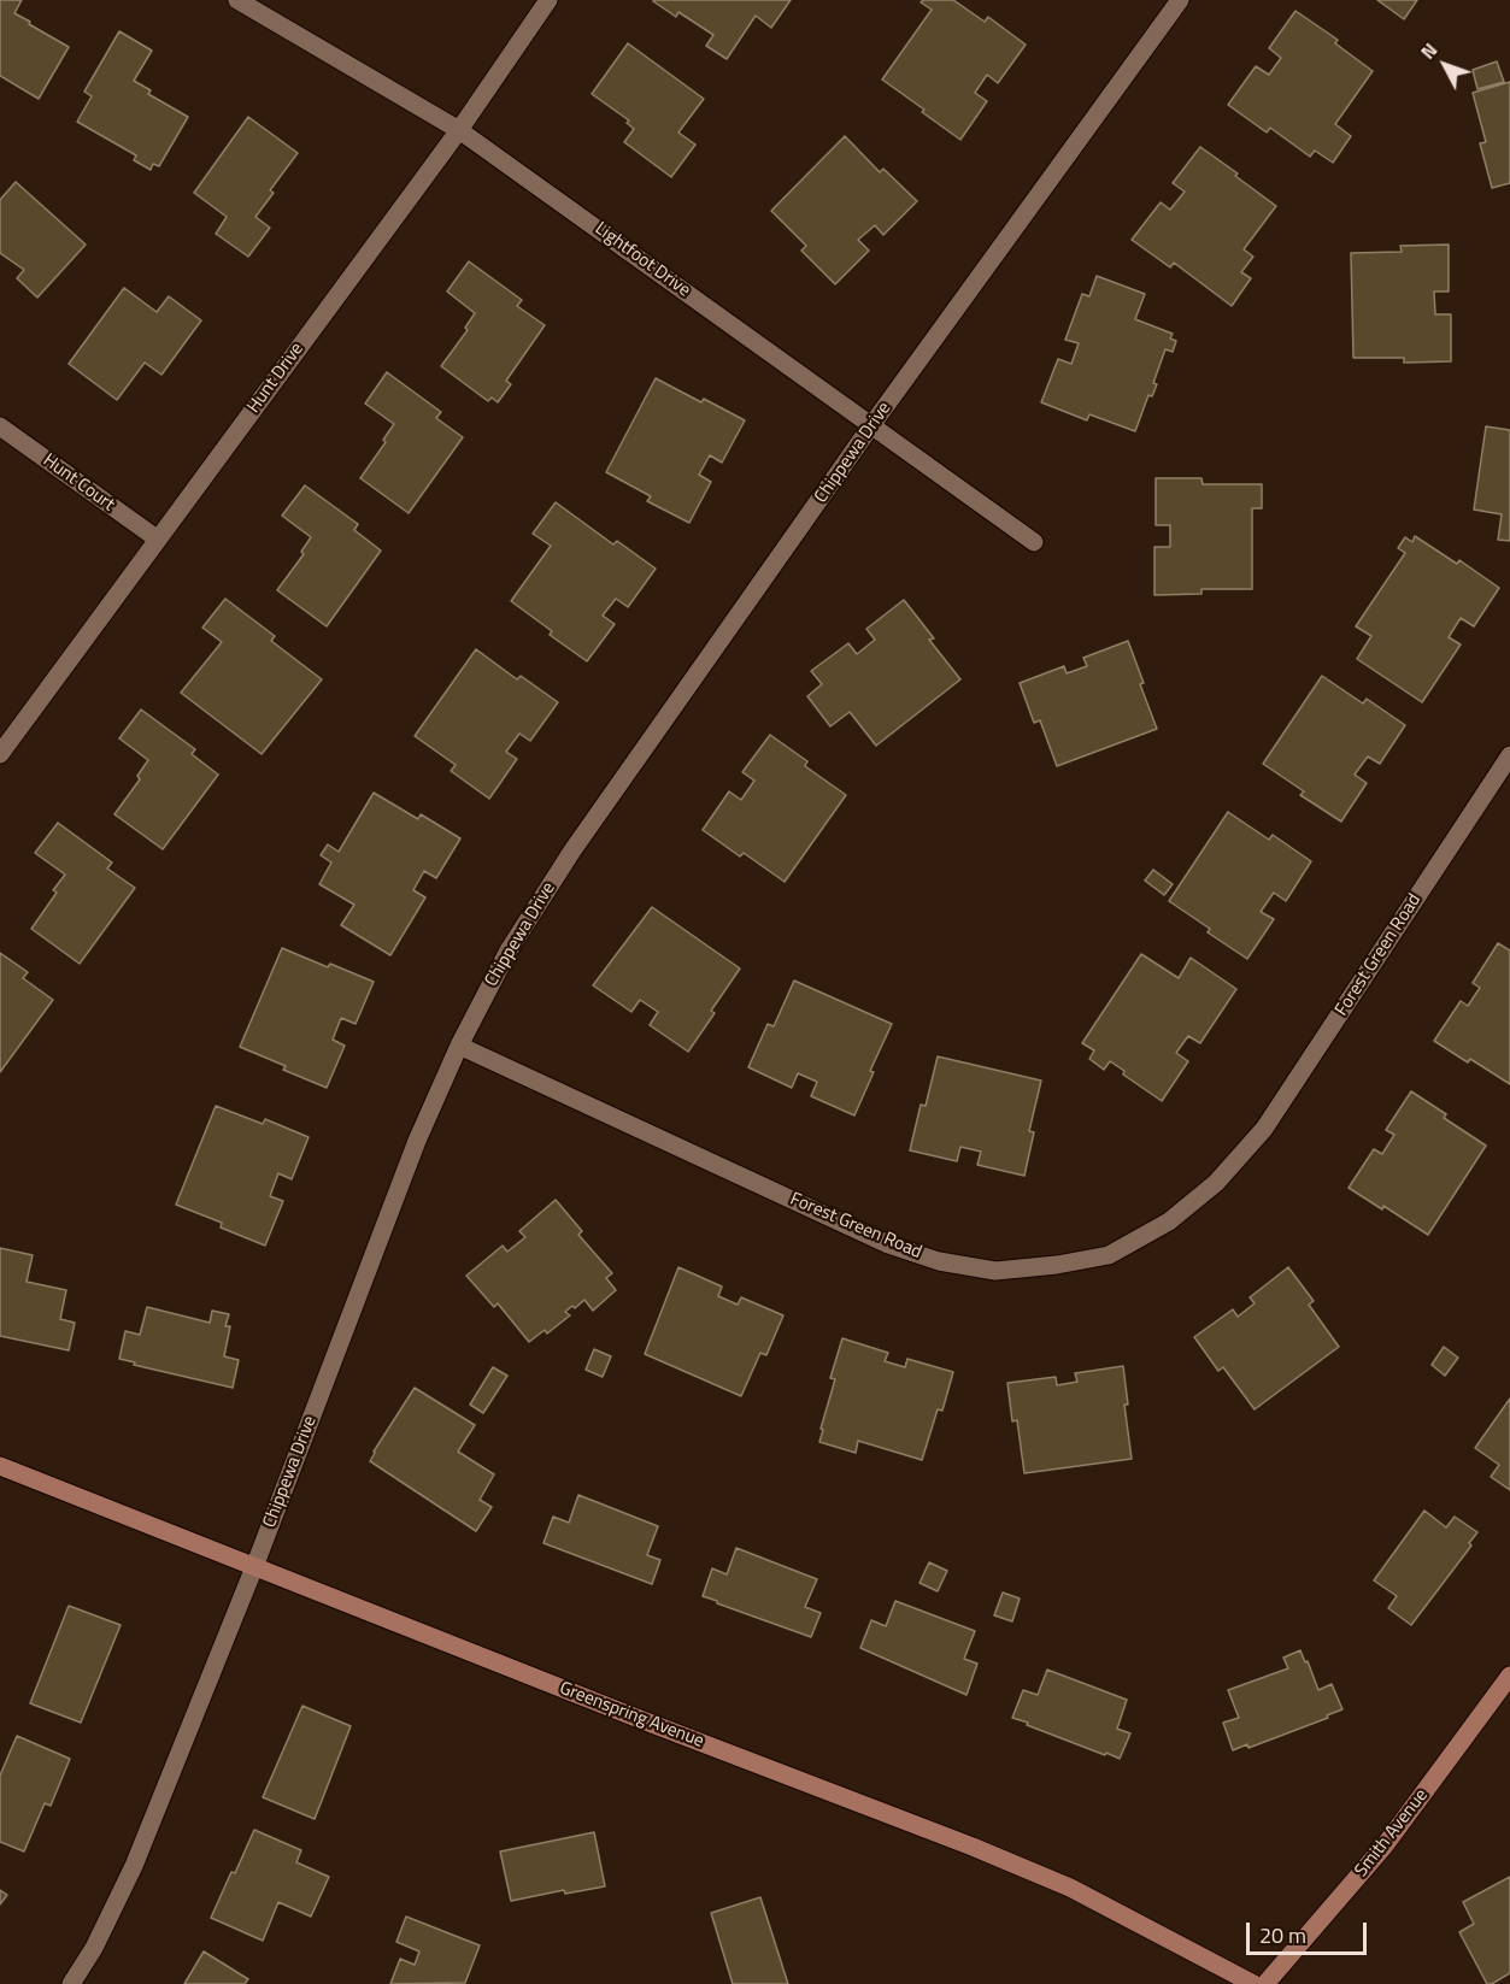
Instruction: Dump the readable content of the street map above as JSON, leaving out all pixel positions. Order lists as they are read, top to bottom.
{
  "streets": {
    "main road": ["Greenspring Avenue", "Smith Avenue"],
    "street": [
      "Lightfoot Drive",
      "Hunt Drive",
      "Chippewa Drive",
      "Hunt Court",
      "Forest Green Road"
    ]
  },
  "crossings": [
    ["Lightfoot Drive", "Hunt Drive"],
    ["Lightfoot Drive", "Chippewa Drive"],
    ["Hunt Drive", "Hunt Court"],
    ["Chippewa Drive", "Forest Green Road"],
    ["Chippewa Drive", "Greenspring Avenue"]
  ],
  "scale_bar": "20 m",
  "north": "top left"
}
